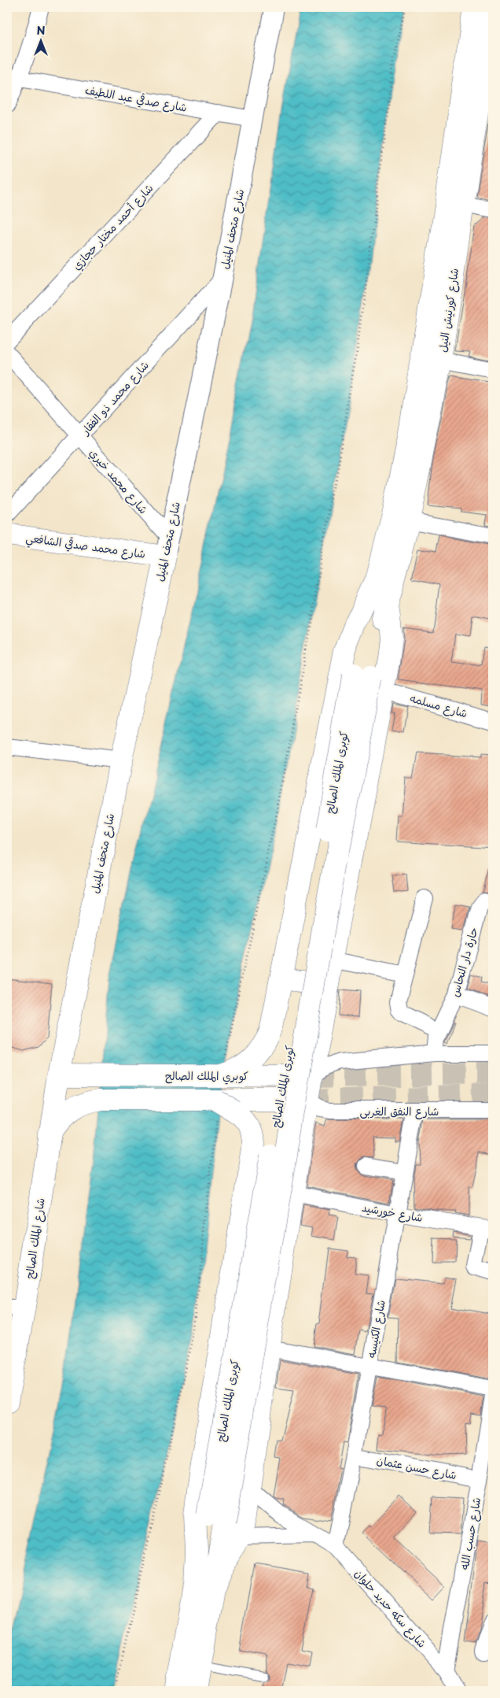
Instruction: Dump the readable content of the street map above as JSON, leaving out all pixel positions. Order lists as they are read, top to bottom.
{
  "streets": {
    "main road": [
      "شارع متحف المنيل",
      "شارع كورنيش النيل",
      "شارع محمد صدقي الشافعي",
      "كوبرى الملك الصالح",
      "كوبري الملك الصالح",
      "شارع الملك الصالح"
    ],
    "street": [
      "شارع صدقي عبد اللطيف",
      "شارع أحمد مختار حجازي",
      "شارع محمد ذو الفقار",
      "شارع محمد خيري",
      "شارع مسلمه",
      "حارة دار النحاس",
      "شارع النفق الغربى",
      "شارع خورشيد",
      "شارع الكنيسه",
      "شارع حسن عثمان",
      "شارع حسب الله",
      "شارع سكه حديد حلوان"
    ]
  },
  "crossings": [
    ["شارع صدقي عبد اللطيف", "شارع أحمد مختار حجازي"],
    ["شارع صدقي عبد اللطيف", "شارع متحف المنيل"],
    ["شارع متحف المنيل", "شارع محمد ذو الفقار"],
    ["شارع متحف المنيل", "شارع محمد خيري"],
    ["شارع متحف المنيل", "شارع محمد صدقي الشافعي"],
    ["شارع متحف المنيل", "كوبري الملك الصالح"],
    ["شارع متحف المنيل", "شارع الملك الصالح"],
    ["شارع كورنيش النيل", "كوبرى الملك الصالح"],
    ["شارع محمد ذو الفقار", "شارع محمد خيري"],
    ["شارع محمد خيري", "شارع محمد صدقي الشافعي"],
    ["كوبري الملك الصالح", "شارع الملك الصالح"],
    ["شارع النفق الغربى", "شارع الكنيسه"],
    ["شارع خورشيد", "شارع الكنيسه"],
    ["شارع الكنيسه", "شارع حسن عثمان"],
    ["شارع الكنيسه", "شارع سكه حديد حلوان"],
    ["شارع حسن عثمان", "شارع حسب الله"],
    ["شارع حسب الله", "شارع سكه حديد حلوان"]
  ],
  "north": "top"
}
